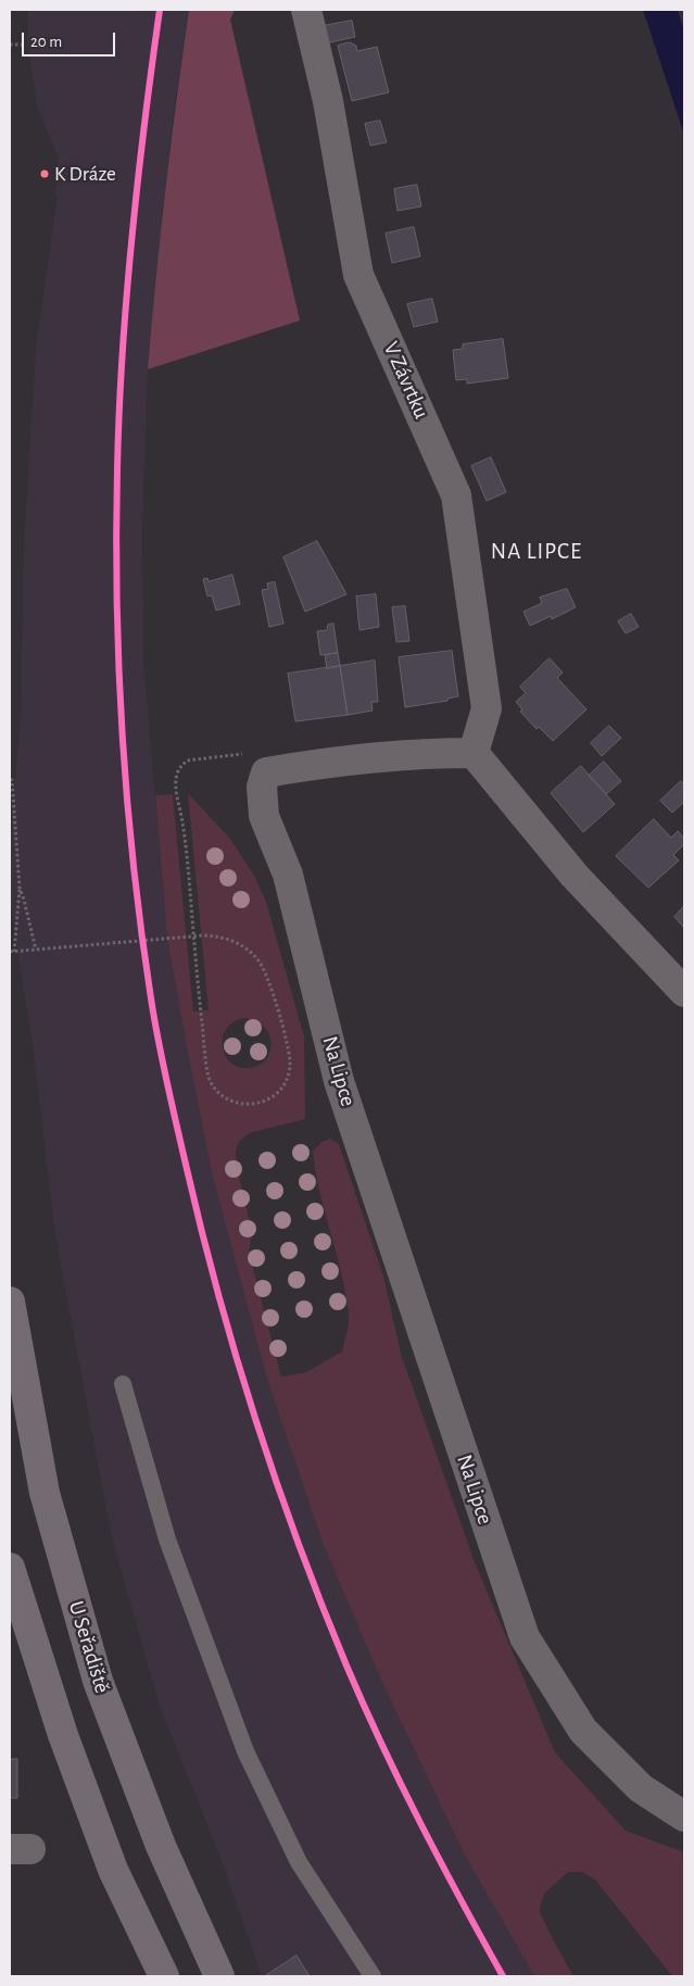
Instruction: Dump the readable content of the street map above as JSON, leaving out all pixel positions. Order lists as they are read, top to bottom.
{
  "streets": {
    "highway": ["U Seřadiště"],
    "street": ["V Závrtku", "Na Lipce"]
  },
  "districts": ["NA LIPCE"],
  "places": ["K Dráze"],
  "scale_bar": "20 m"
}
